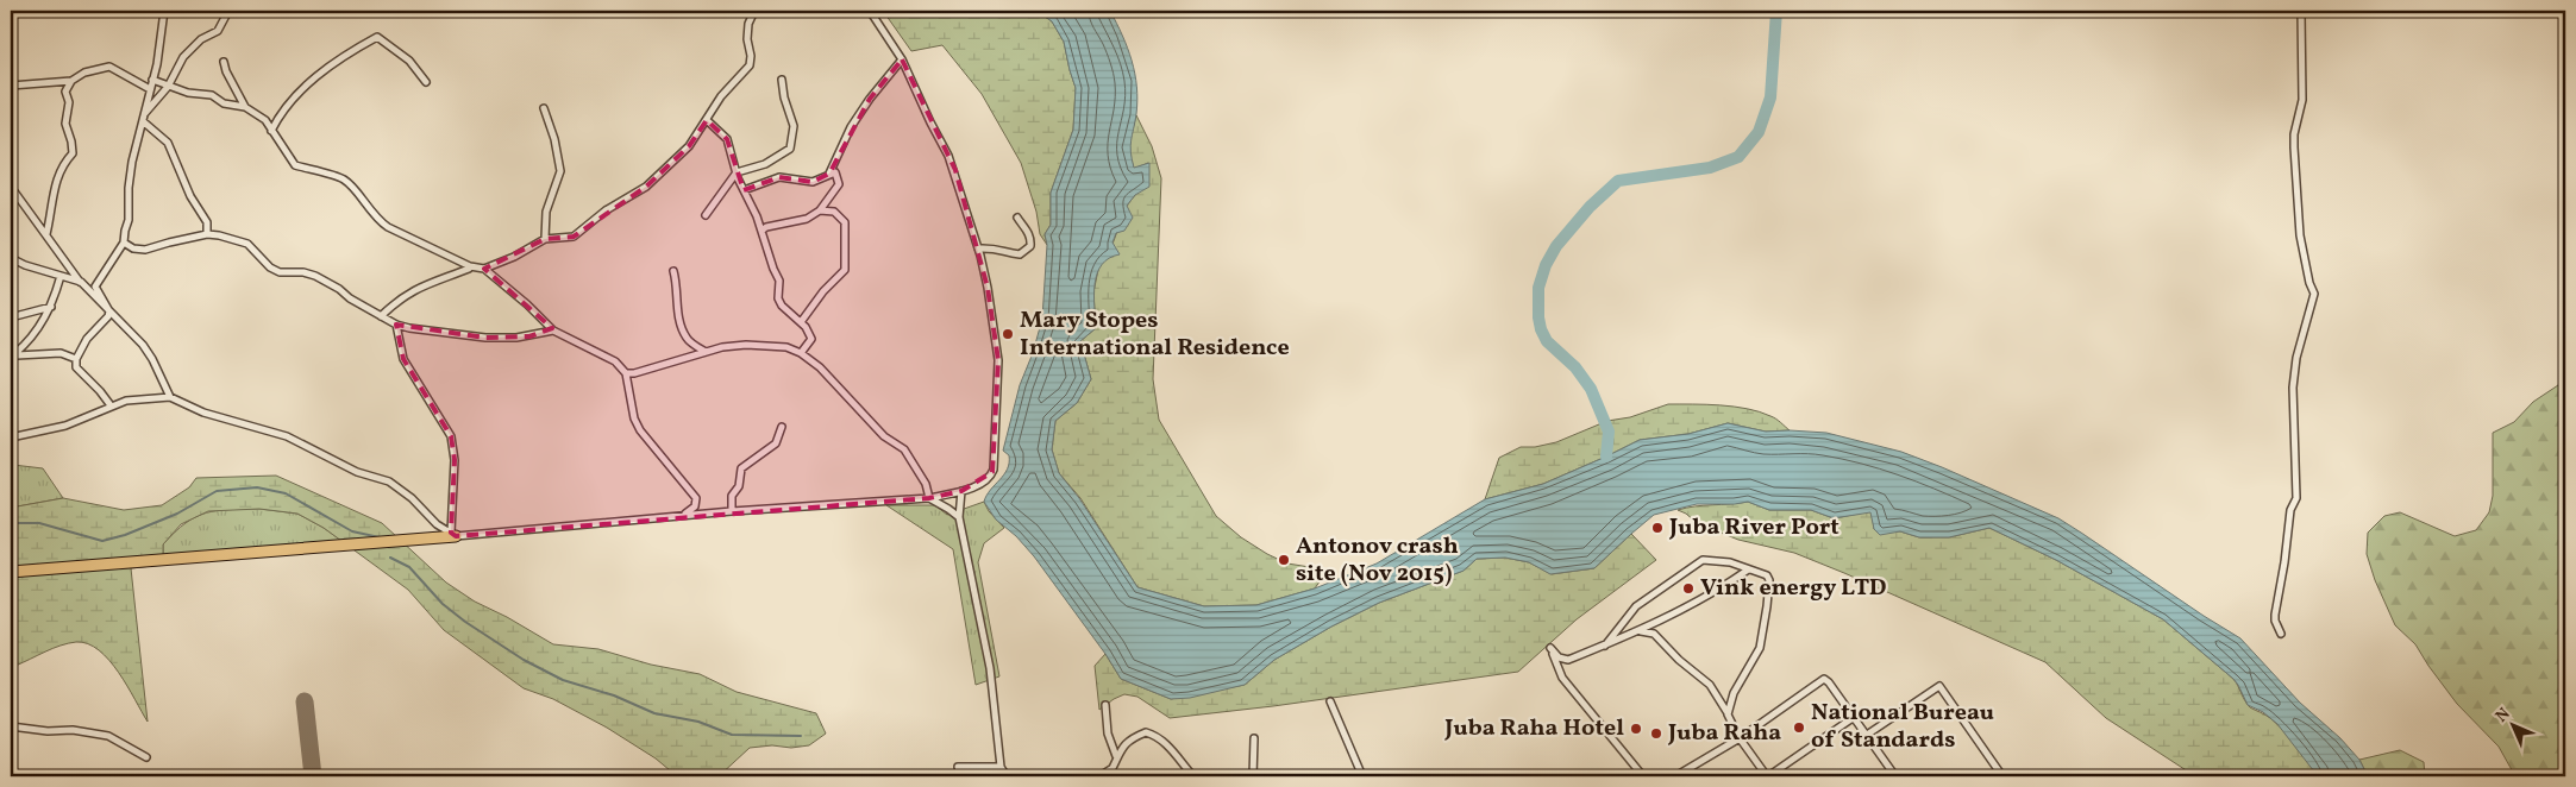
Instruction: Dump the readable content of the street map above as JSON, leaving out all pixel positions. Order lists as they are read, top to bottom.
{
  "places": [
    "Mary Stopes International Residence",
    "Juba River Port",
    "Antonov crash site (Nov 2015)",
    "Vink energy LTD",
    "National Bureau of Standards",
    "Juba Raha Hotel",
    "Juba Raha"
  ],
  "north": "top left"
}
